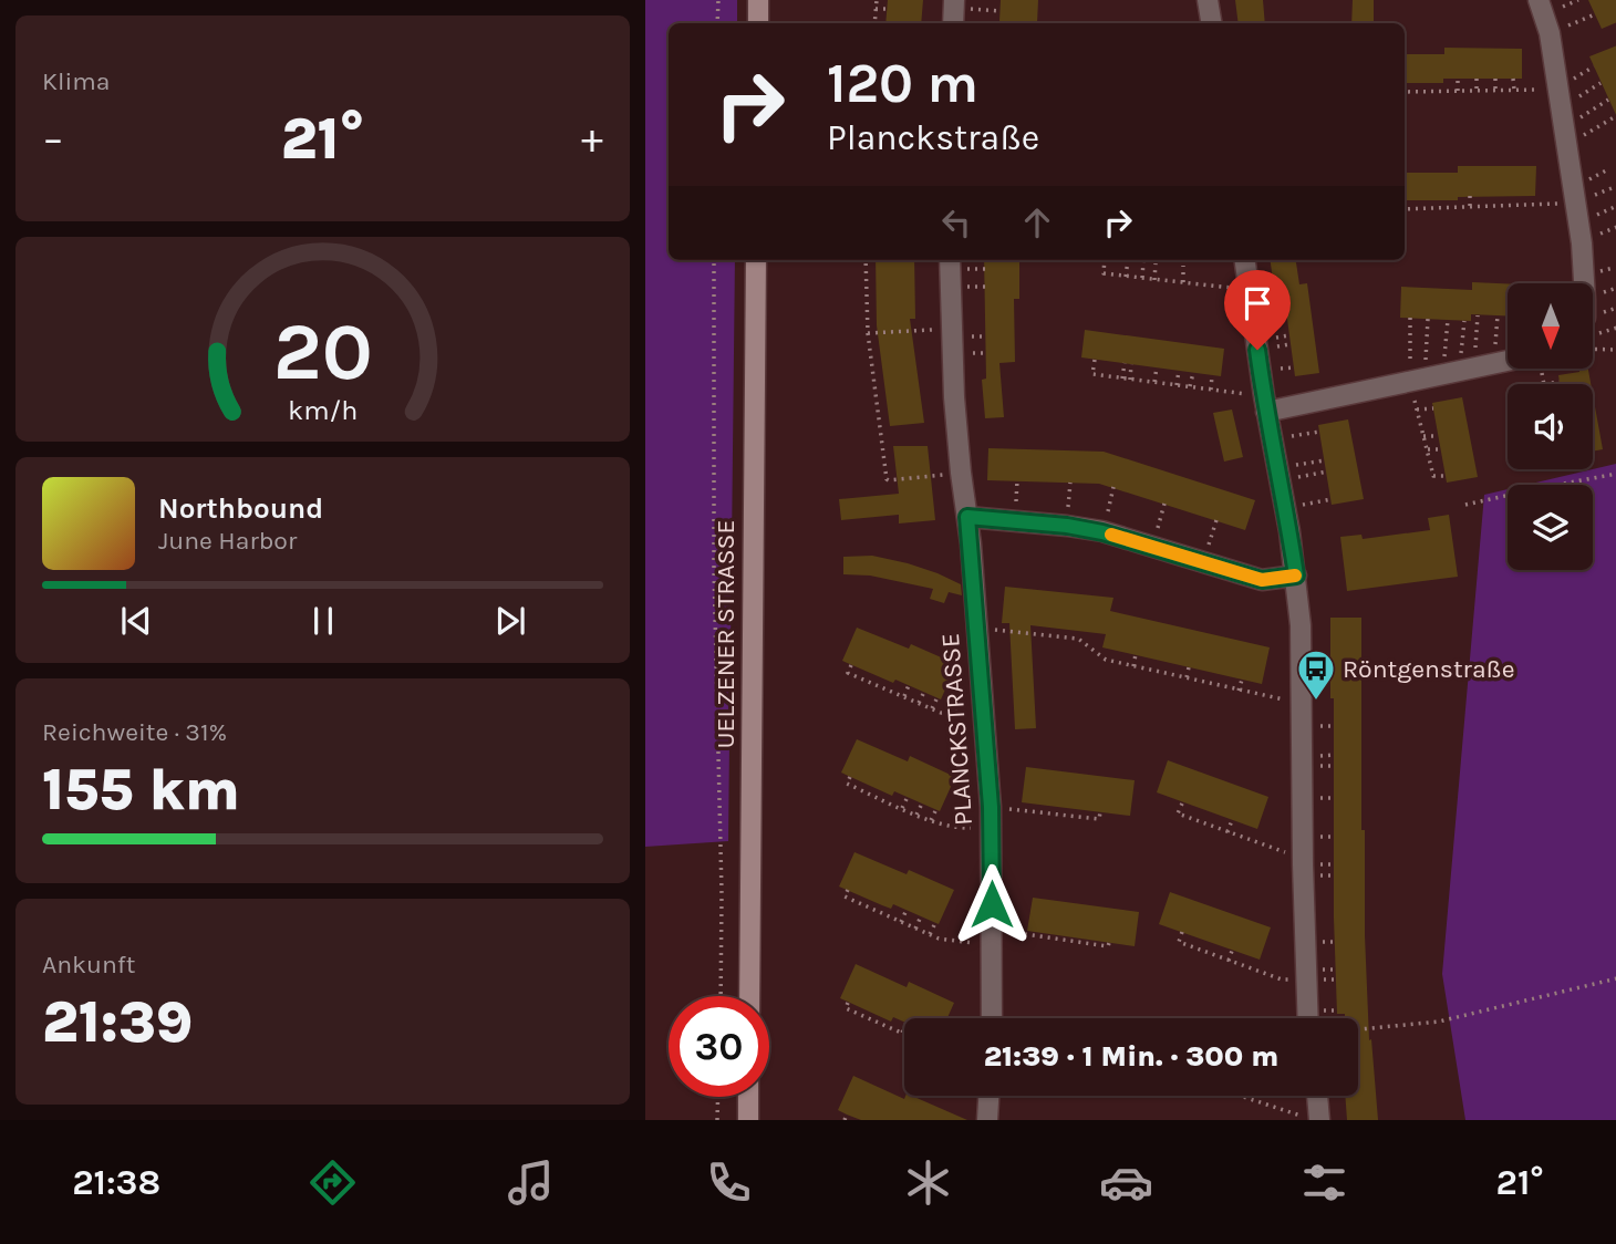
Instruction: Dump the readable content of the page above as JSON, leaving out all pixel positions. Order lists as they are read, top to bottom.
{
  "streets": {
    "main road": ["UELZENER STRASSE"],
    "street": ["PLANCKSTRASSE"]
  },
  "places": {
    "bus stop": ["Röntgenstraße"]
  },
  "north": "bottom",
  "page": {
    "tile": [
      "Klima",
      ["Reichweite · 31%", "155 km"],
      ["Ankunft", "21:39"]
    ],
    "turn": ["120 m", "Planckstraße"],
    "heat": ["−", "21°", "+"],
    "song": ["Northbound", "June Harbor"],
    "limit": "30",
    "trip": "21:39 · 1 Min. · 300 m",
    "tabs": ["21:38", "21°"],
    "gauge": ["20", "km/h"]
  }
}
